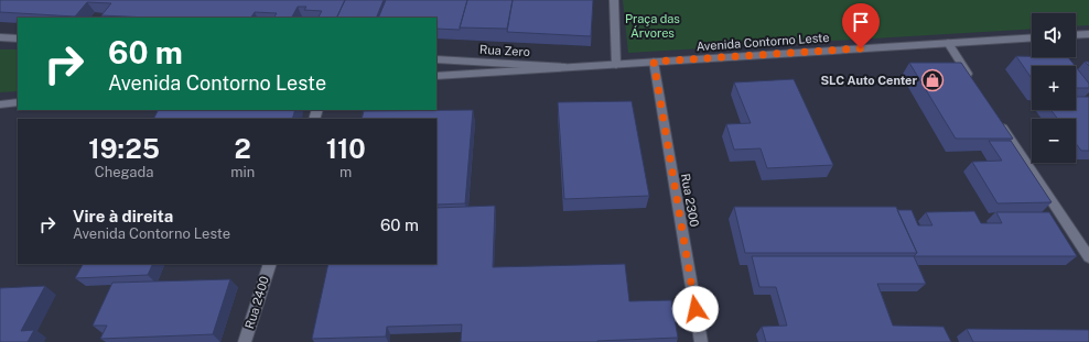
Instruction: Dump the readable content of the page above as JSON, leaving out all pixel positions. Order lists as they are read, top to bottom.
{
  "streets": {
    "street": [
      "Avenida Contorno Leste",
      "Rua Zero",
      "Rua 2300",
      "Rua 2400"
    ]
  },
  "crossings": [
    ["Avenida Contorno Leste", "Rua Zero"],
    ["Avenida Contorno Leste", "Rua 2300"]
  ],
  "parks": ["Praça das Árvores"],
  "places": {
    "shop": ["SLC Auto Center"]
  },
  "page": {
    "map_buttons": ["+", "−"],
    "turn": ["60 m", "Avenida Contorno Leste"],
    "eta": [
      "19:25",
      "Chegada",
      "2",
      "min",
      "110",
      "m"
    ],
    "list": [
      {
        "name": "Vire à direita",
        "note": "Avenida Contorno Leste",
        "value": "60 m"
      }
    ]
  }
}
